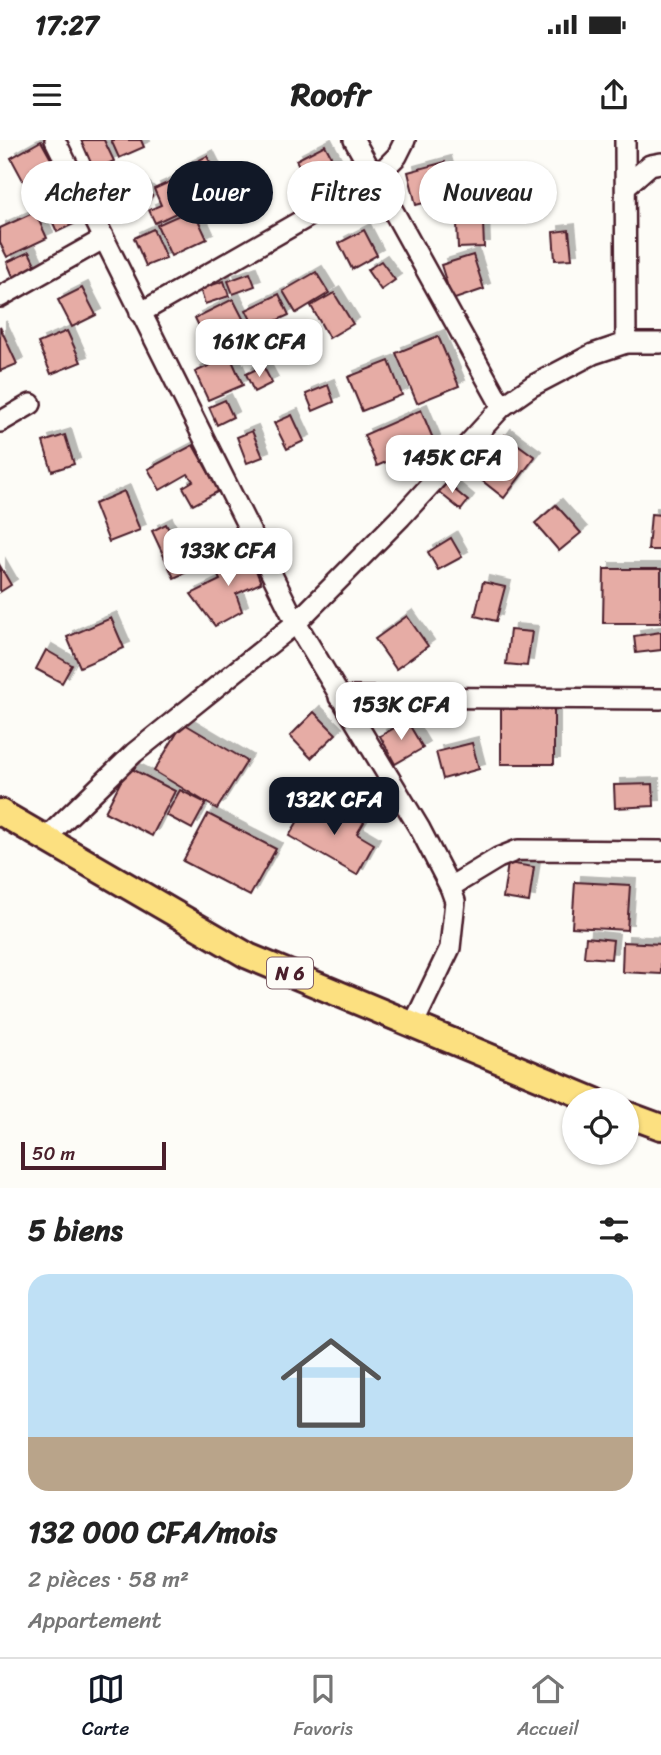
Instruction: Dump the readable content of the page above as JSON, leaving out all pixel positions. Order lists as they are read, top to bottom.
{
  "streets": {
    "main road": ["N 6"]
  },
  "scale_bar": "50 m",
  "page": {
    "status": "17:27",
    "header": "Roofr",
    "chip": [
      "Acheter",
      "Louer",
      "Filtres",
      "Nouveau"
    ],
    "price": [
      "161K CFA",
      "145K CFA",
      "133K CFA",
      "153K CFA",
      "132K CFA"
    ],
    "scale": "50 m",
    "heading": "5 biens",
    "list": [
      {
        "name": "132 000 CFA/mois",
        "note": "2 pièces · 58 m² · Appartement"
      }
    ],
    "tabs": ["Carte", "Favoris", "Accueil"]
  }
}
